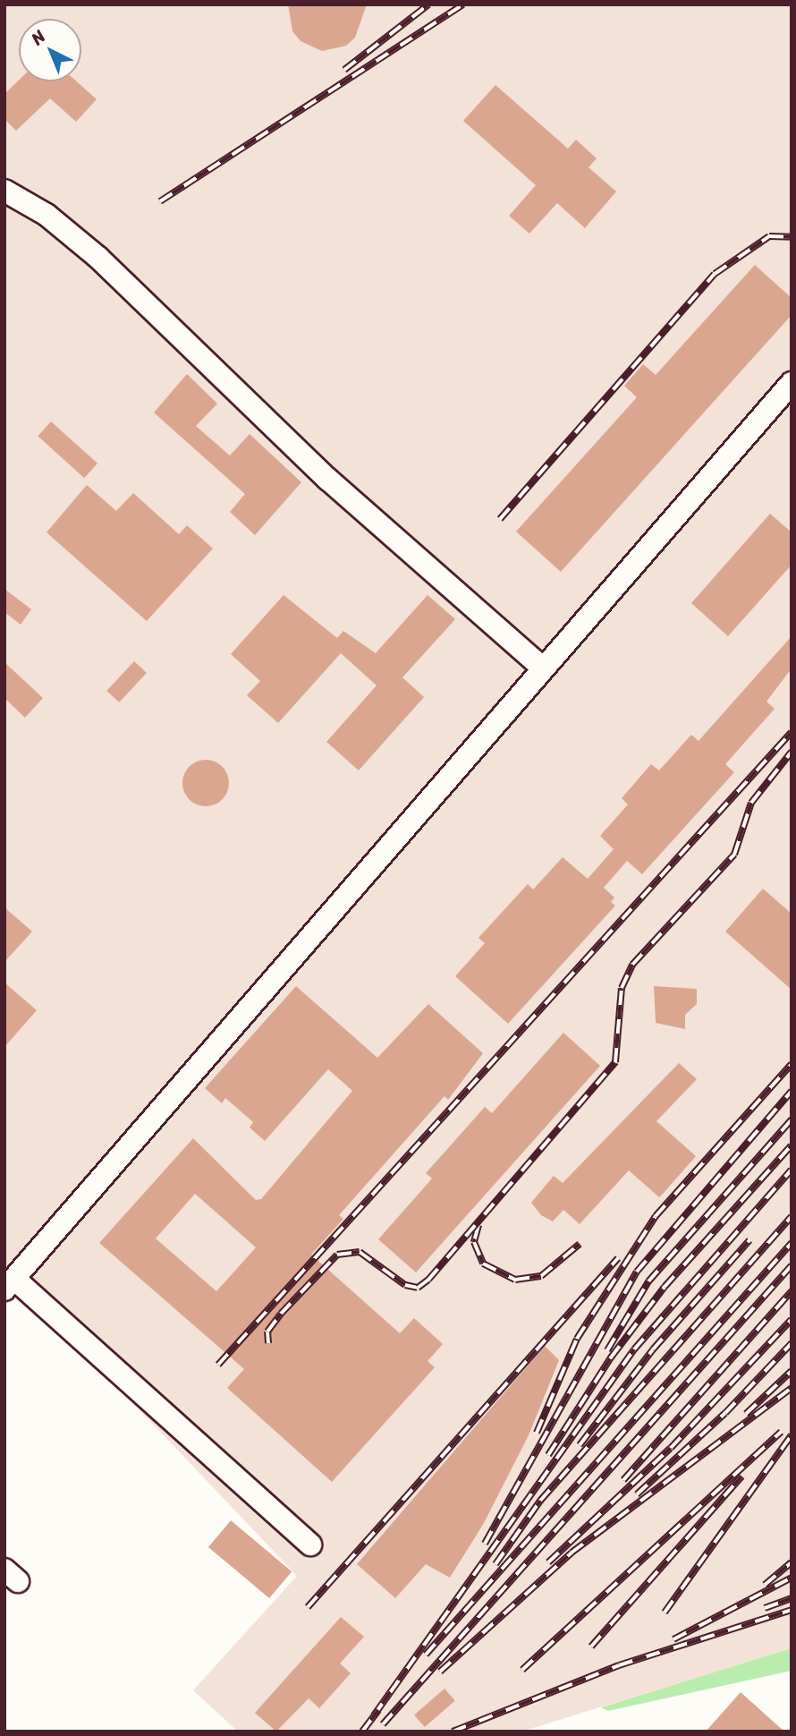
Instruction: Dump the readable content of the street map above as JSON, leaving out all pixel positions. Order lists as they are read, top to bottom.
{
  "north": "top left"
}
